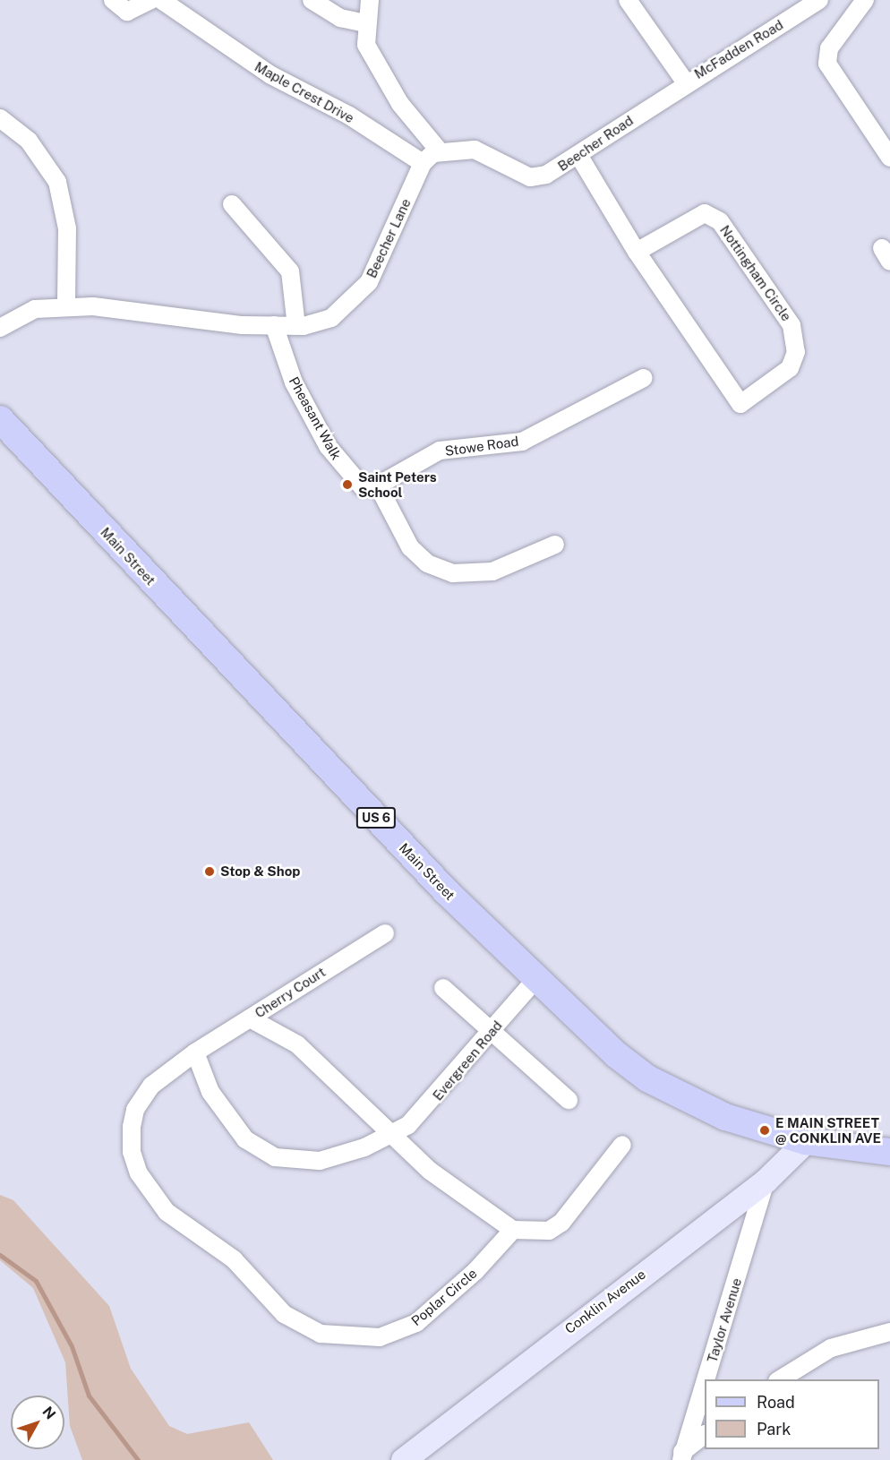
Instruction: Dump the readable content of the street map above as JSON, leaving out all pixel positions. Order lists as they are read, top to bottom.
{
  "streets": {
    "main road": ["Main Street", "US 6"],
    "street": [
      "McFadden Road",
      "Maple Crest Drive",
      "Beecher Road",
      "Beecher Lane",
      "Nottingham Circle",
      "Pheasant Walk",
      "Stowe Road",
      "Cherry Court",
      "Evergreen Road",
      "Poplar Circle",
      "Conklin Avenue",
      "Taylor Avenue"
    ]
  },
  "crossings": [
    ["McFadden Road", "Beecher Road"],
    ["Maple Crest Drive", "Beecher Lane"],
    ["Beecher Road", "Nottingham Circle"],
    ["Beecher Lane", "Pheasant Walk"],
    ["Pheasant Walk", "Stowe Road"],
    ["Main Street", "Evergreen Road"],
    ["Main Street", "Conklin Avenue"],
    ["Cherry Court", "Evergreen Road"],
    ["Cherry Court", "Poplar Circle"],
    ["Evergreen Road", "Poplar Circle"],
    ["Conklin Avenue", "Taylor Avenue"]
  ],
  "places": ["Saint Peters School", "Stop & Shop", "E MAIN STREET @ CONKLIN AVE"],
  "legend": ["Road", "Park"],
  "north": "top right"
}
